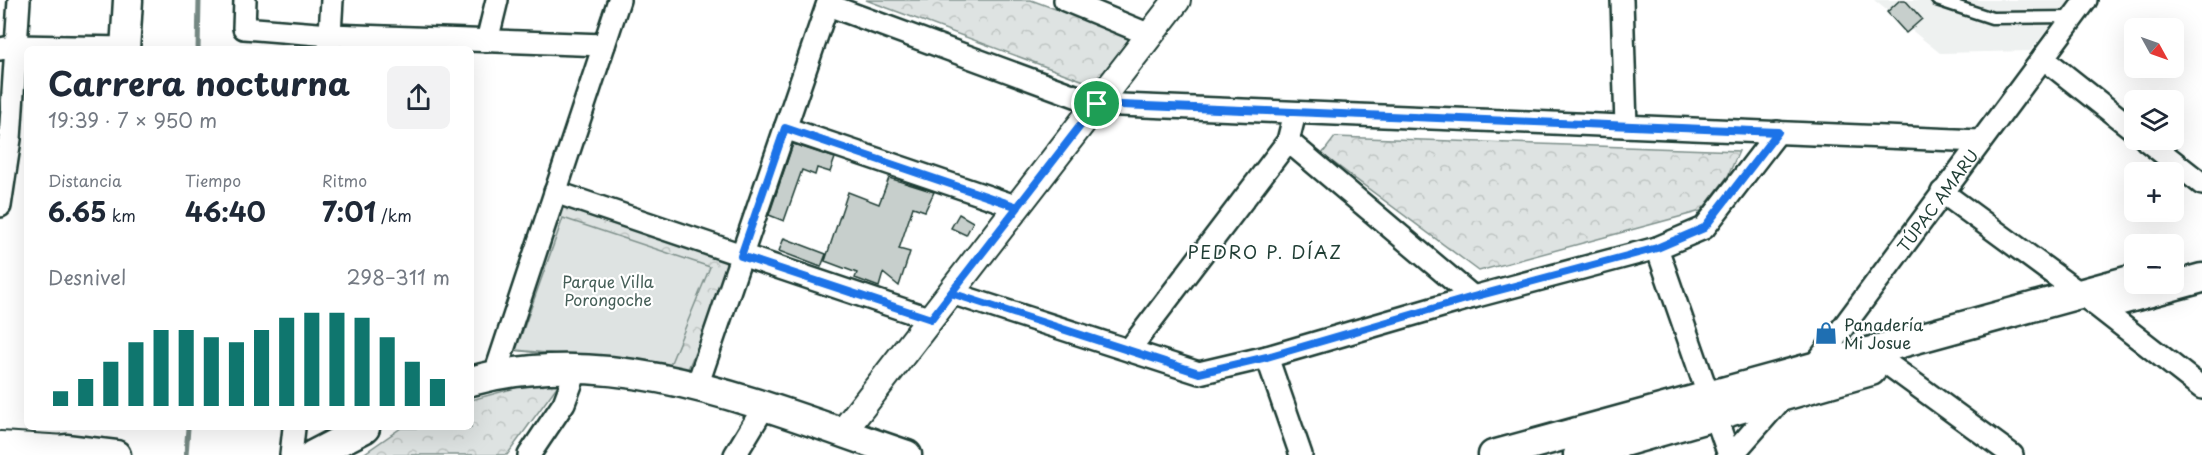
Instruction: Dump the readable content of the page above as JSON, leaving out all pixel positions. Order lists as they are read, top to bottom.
{
  "streets": {
    "street": ["TÚPAC AMARU"]
  },
  "districts": ["PEDRO P. DÍAZ"],
  "parks": ["Parque Villa Porongoche"],
  "places": {
    "shop": ["Panadería Mi Josue"]
  },
  "north": "bottom right",
  "page": {
    "map_buttons": ["+", "−"],
    "heading": ["Carrera nocturna", "19:39 · 7 × 950 m"],
    "stats": [
      ["Distancia", "6.65 km"],
      ["Tiempo", "46:40"],
      ["Ritmo", "7:01 /km"]
    ],
    "chart": ["Desnivel", "298–311 m"]
  }
}
